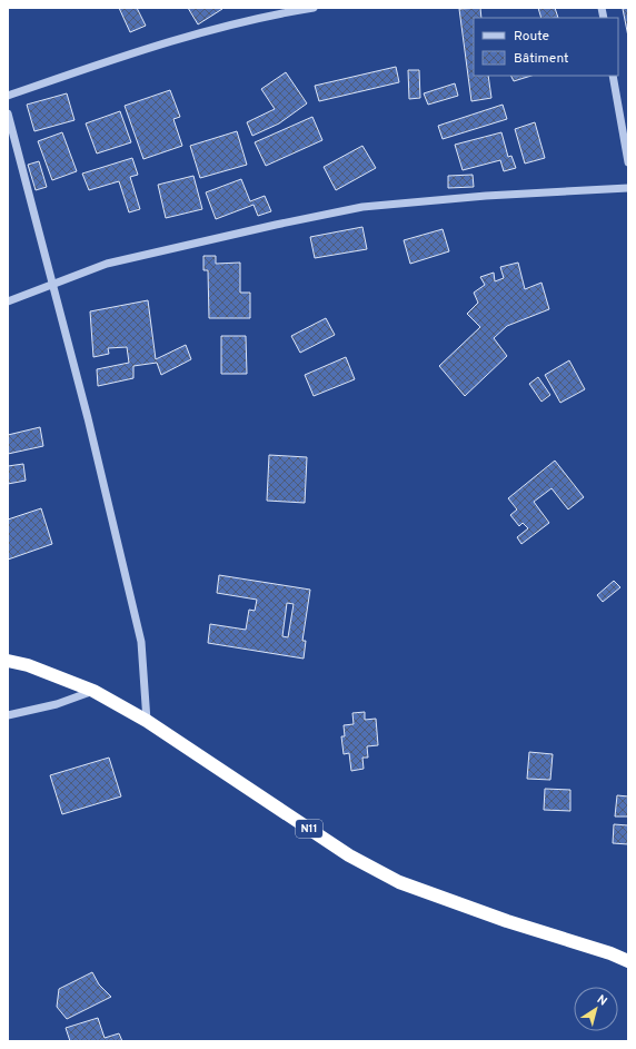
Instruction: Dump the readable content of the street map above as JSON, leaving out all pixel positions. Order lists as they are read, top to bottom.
{
  "streets": {
    "highway": ["N11"]
  },
  "legend": ["Route", "Bâtiment"],
  "north": "top right"
}
